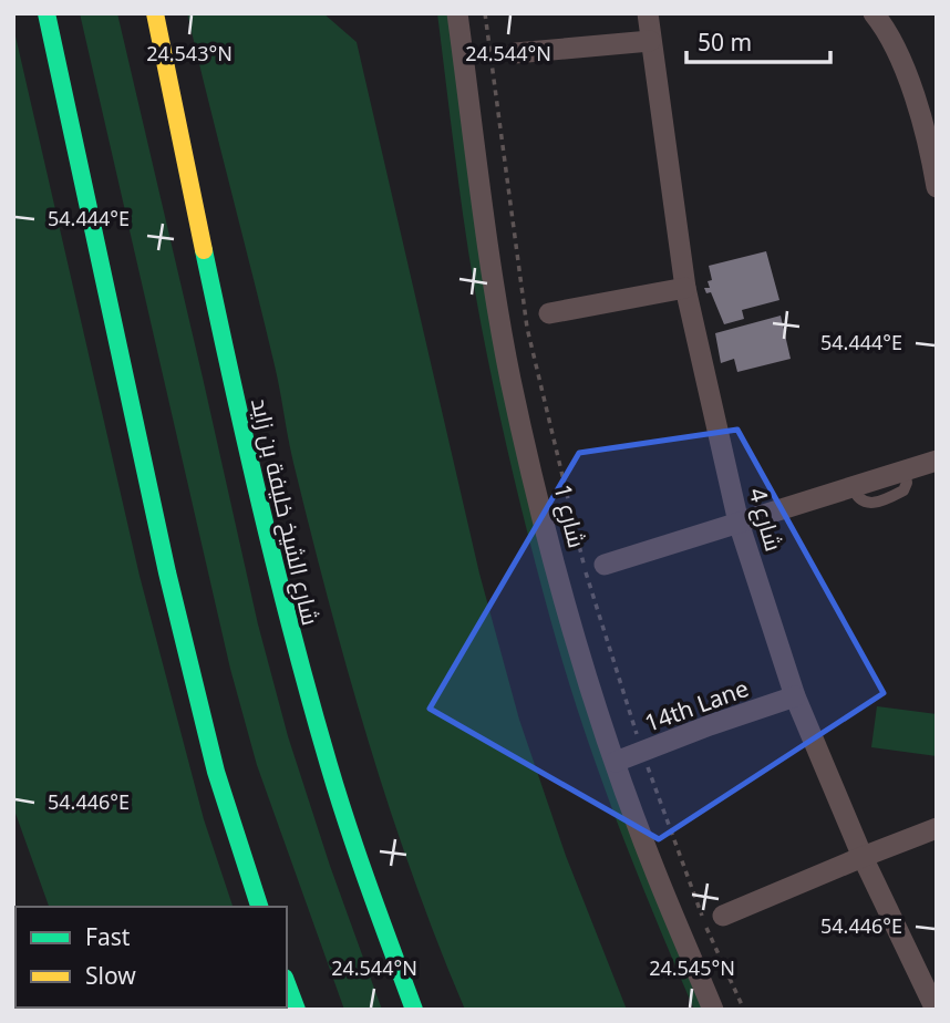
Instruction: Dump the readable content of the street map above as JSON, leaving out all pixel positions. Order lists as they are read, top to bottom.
{
  "streets": {
    "main road": ["شارع الشيخ خليفة بن زايد"],
    "street": ["شارع 1", "شارع 4", "14th Lane"]
  },
  "crossings": [
    ["شارع 1", "14th Lane"],
    ["شارع 4", "14th Lane"]
  ],
  "legend": ["Fast", "Slow"],
  "scale_bar": "50 m",
  "coordinates": [
    "24.543°N",
    "24.544°N",
    "54.444°E",
    "54.446°E",
    "24.545°N"
  ]
}
